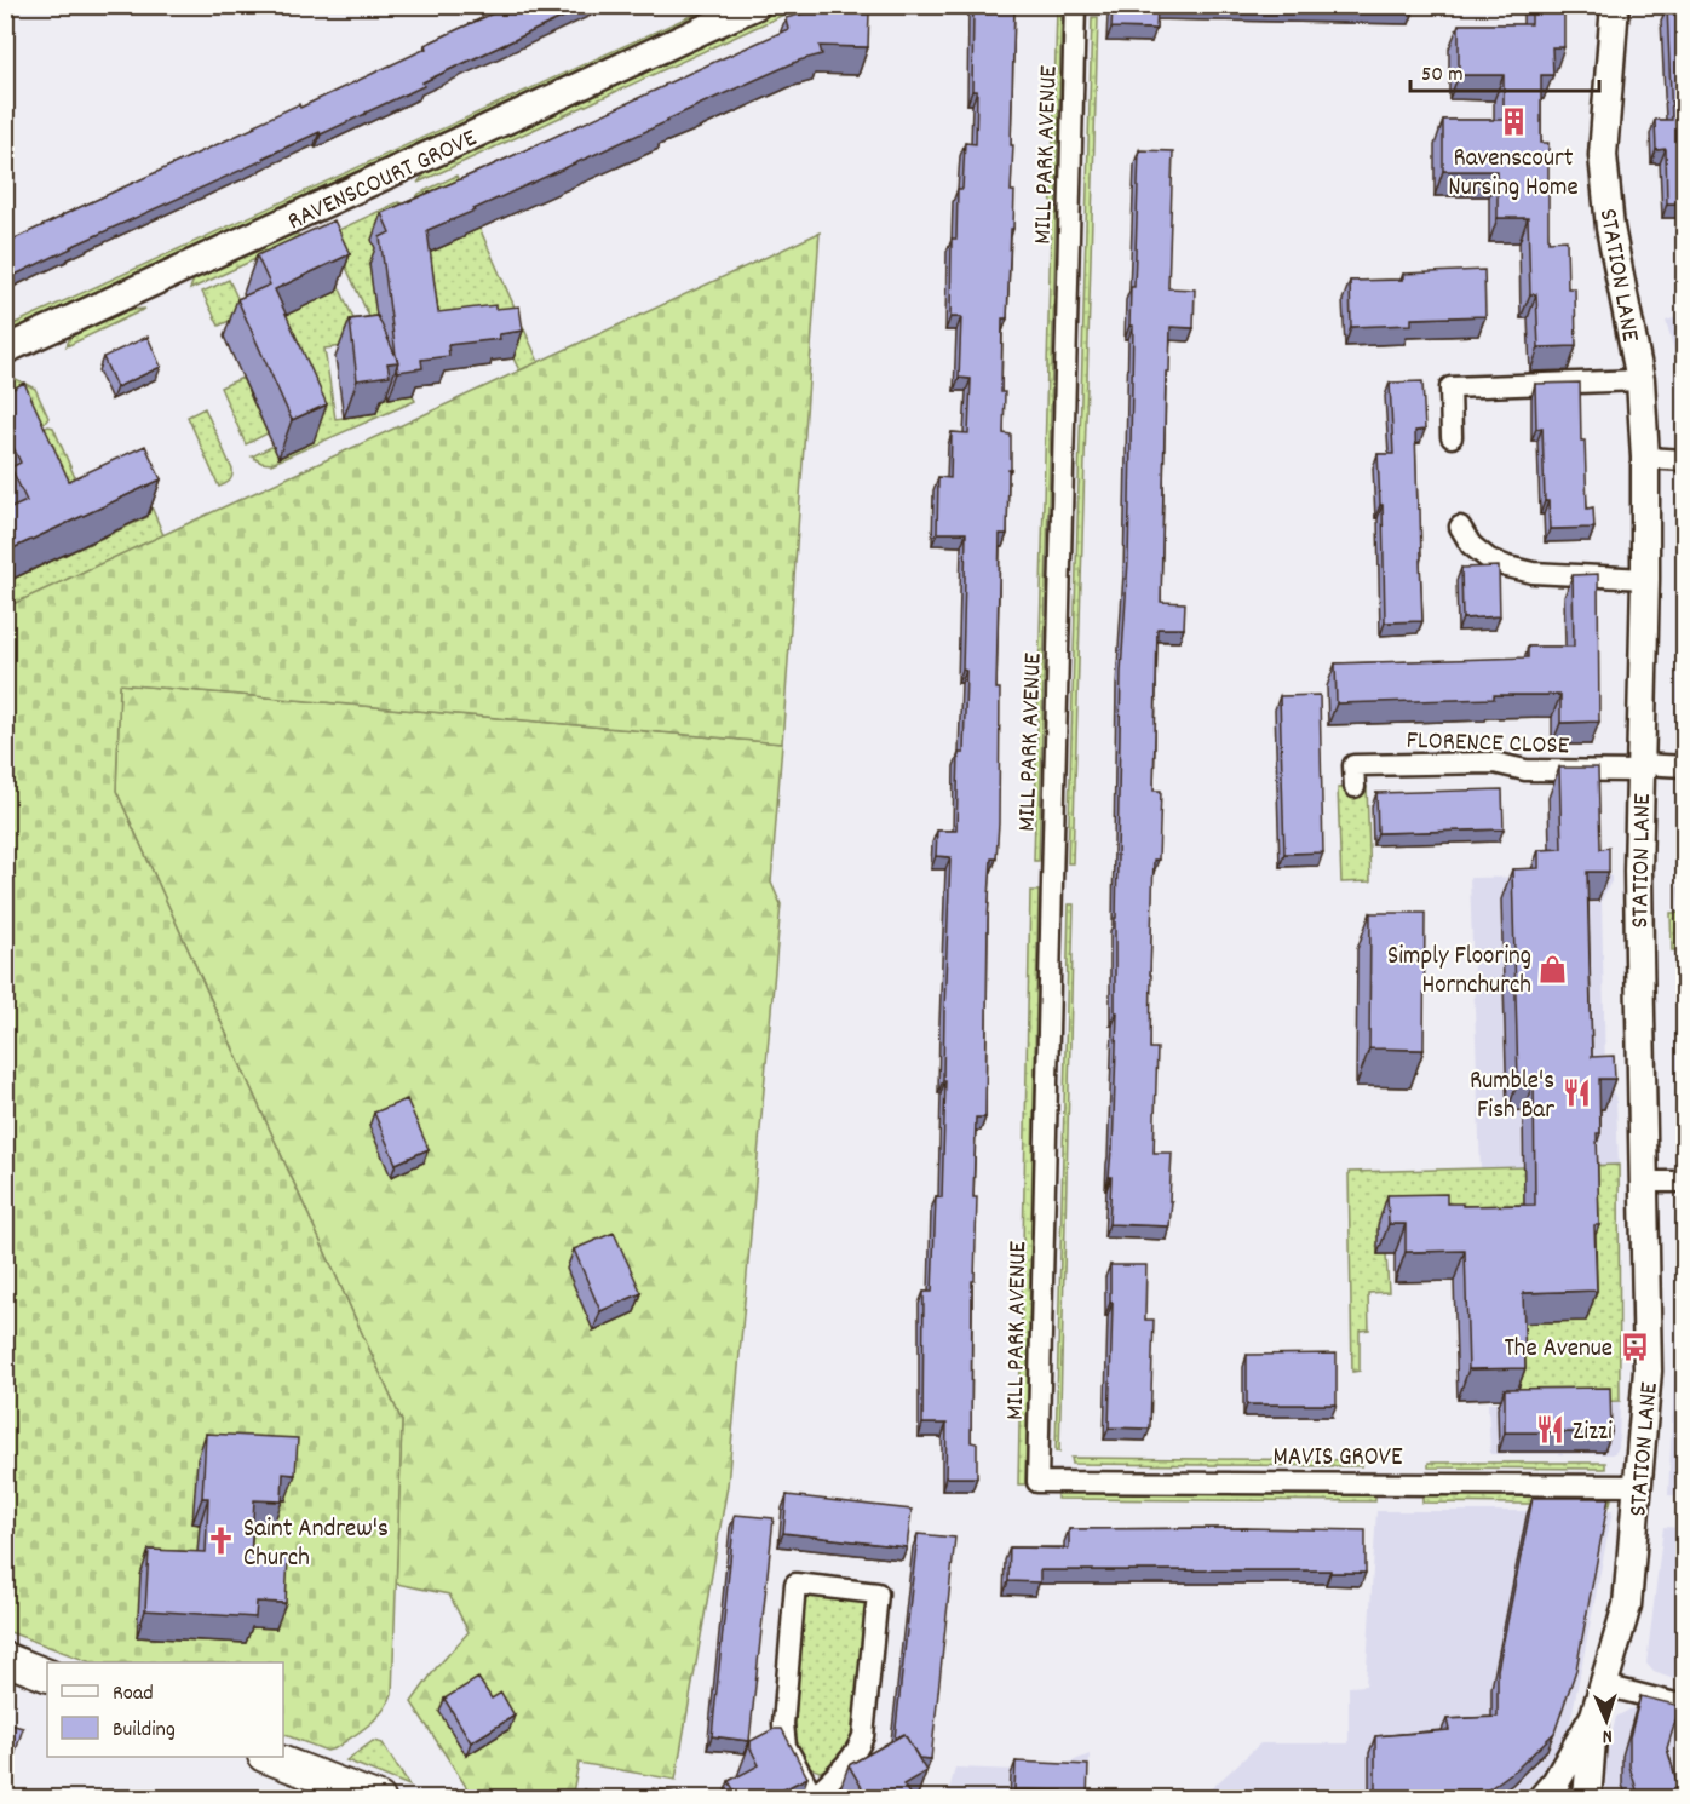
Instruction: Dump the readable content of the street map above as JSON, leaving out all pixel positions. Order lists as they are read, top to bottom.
{
  "streets": {
    "street": [
      "MILL PARK AVENUE",
      "RAVENSCOURT GROVE",
      "STATION LANE",
      "FLORENCE CLOSE",
      "MAVIS GROVE"
    ]
  },
  "crossings": [
    ["MILL PARK AVENUE", "MAVIS GROVE"],
    ["STATION LANE", "FLORENCE CLOSE"],
    ["STATION LANE", "MAVIS GROVE"]
  ],
  "places": {
    "building": ["Ravenscourt Nursing Home"],
    "shop": ["Simply Flooring Hornchurch"],
    "restaurant": ["Rumble's Fish Bar", "Zizzi"],
    "bus stop": ["The Avenue"],
    "church": ["Saint Andrew's Church"]
  },
  "legend": ["Road", "Building"],
  "scale_bar": "50 m",
  "north": "bottom"
}
